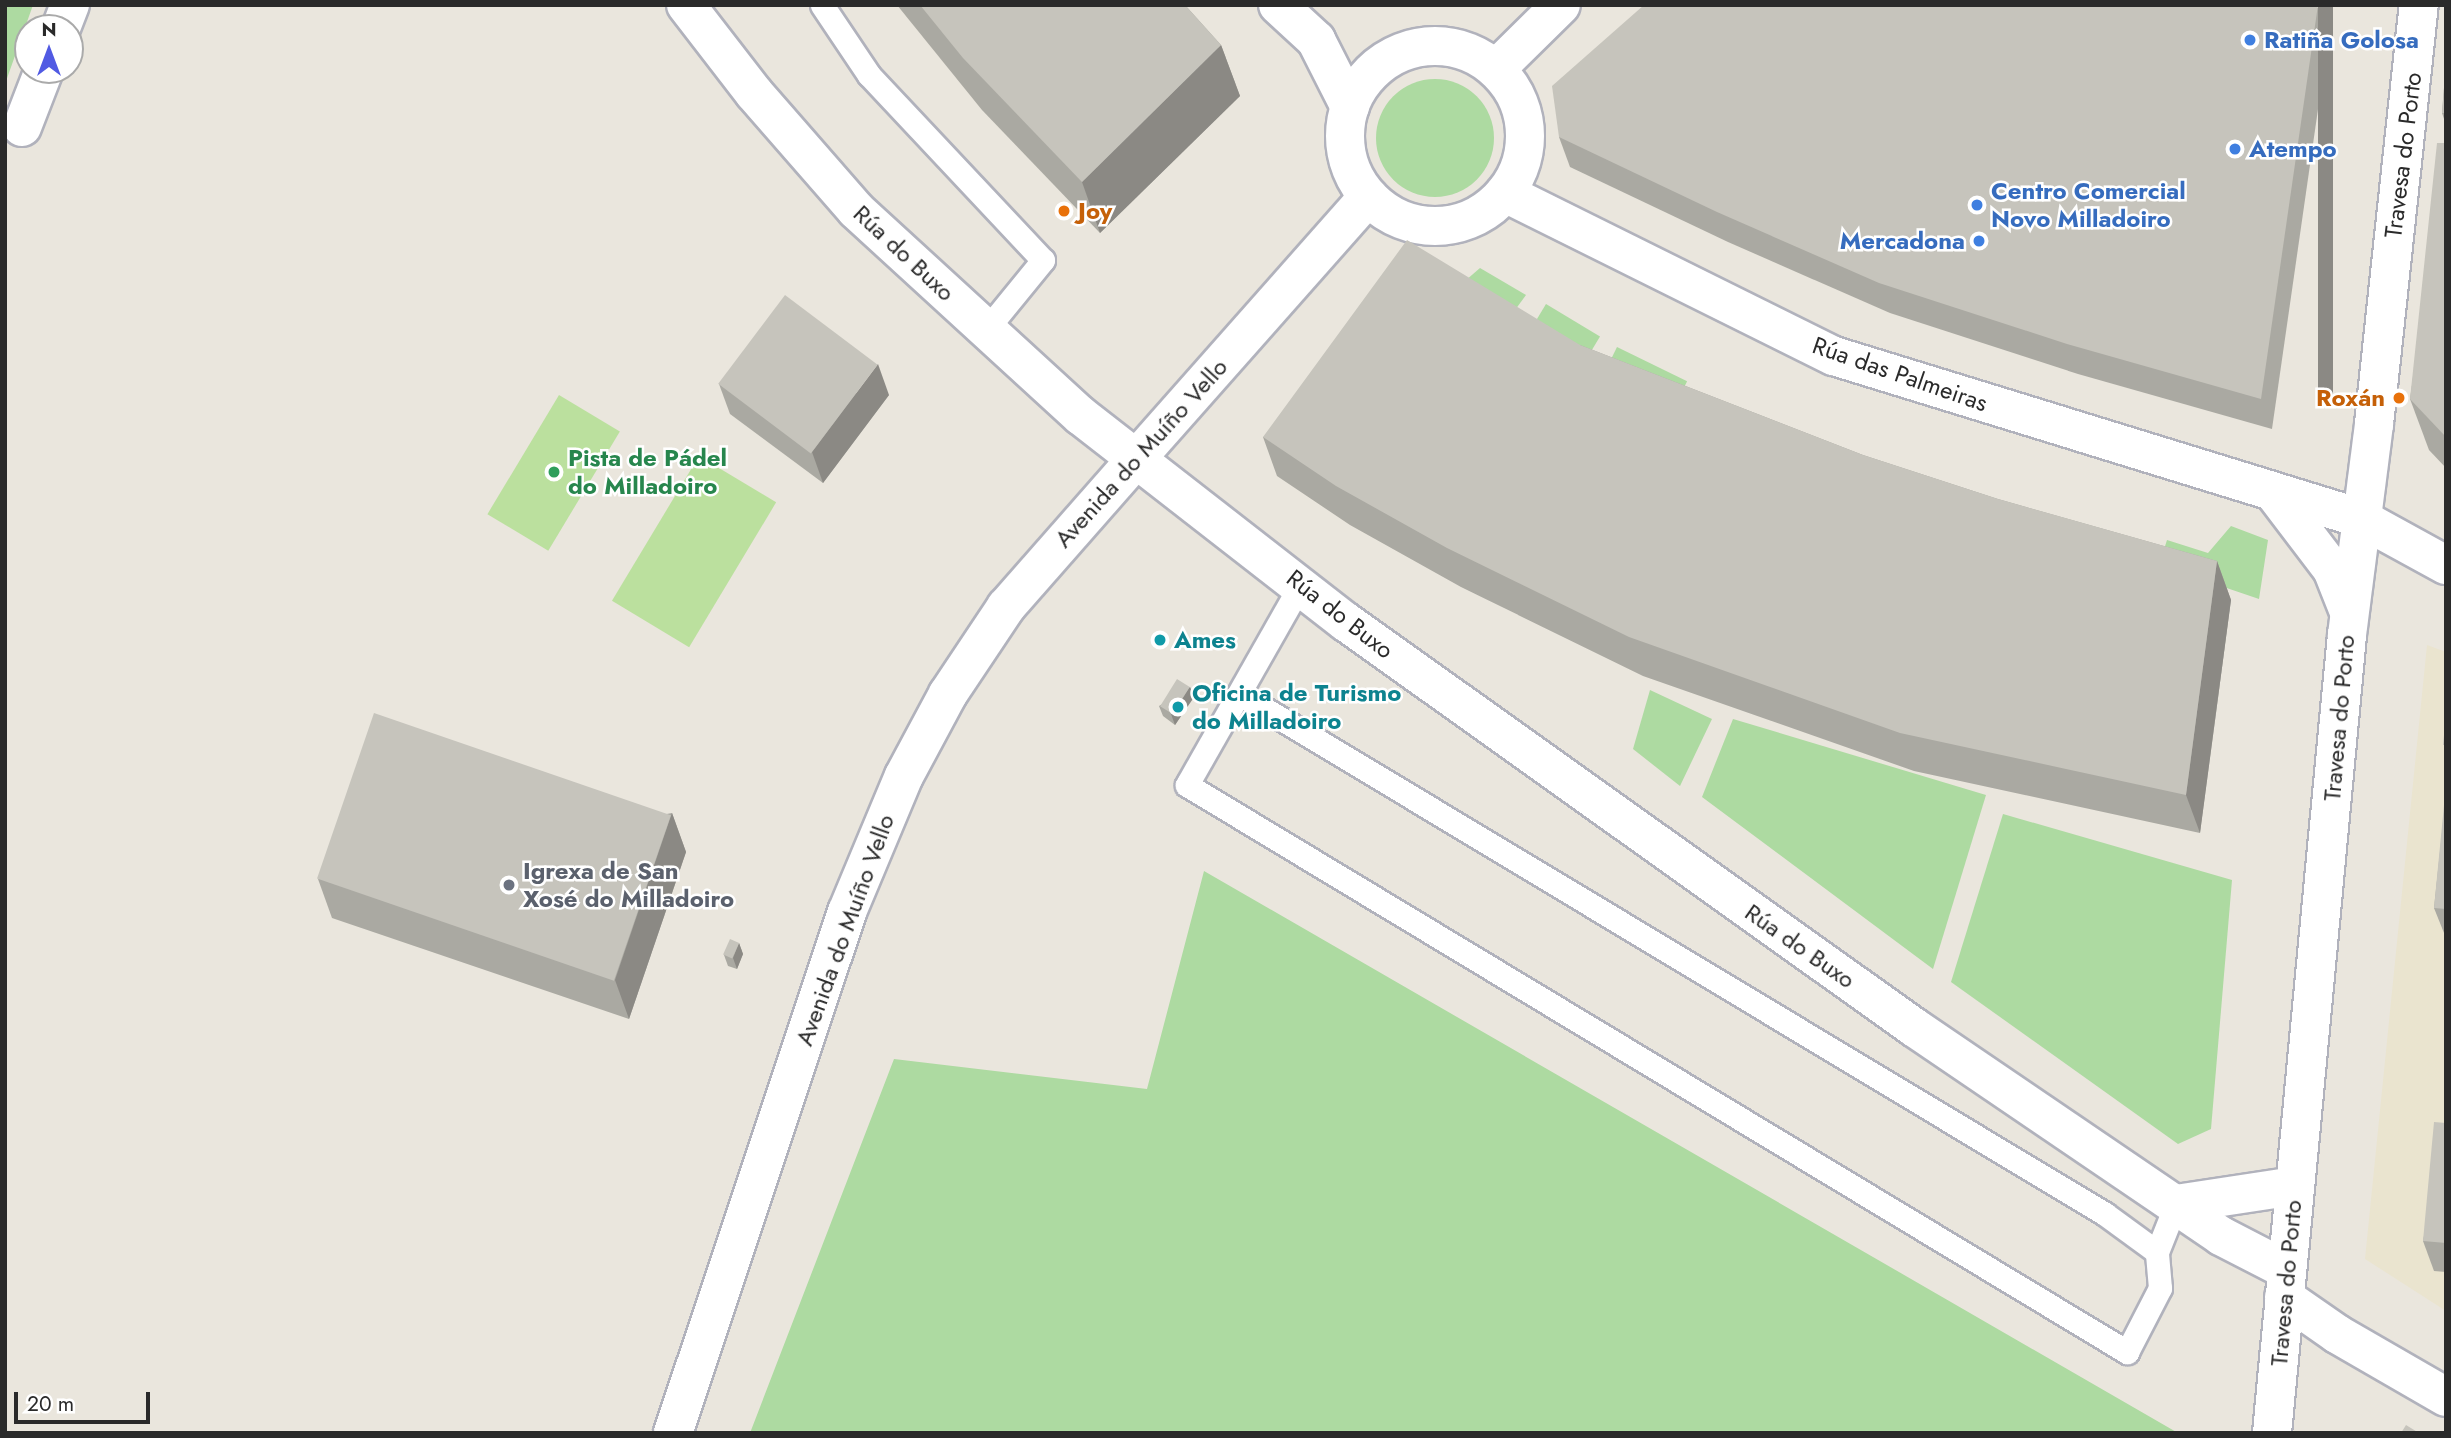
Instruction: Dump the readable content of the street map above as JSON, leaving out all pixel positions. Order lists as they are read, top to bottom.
{
  "streets": {
    "street": [
      "Travesa do Porto",
      "Rúa do Buxo",
      "Rúa das Palmeiras",
      "Avenida do Muíño Vello"
    ]
  },
  "crossings": [
    ["Travesa do Porto", "Rúa do Buxo"],
    ["Travesa do Porto", "Rúa das Palmeiras"],
    ["Rúa do Buxo", "Avenida do Muíño Vello"],
    ["Rúa das Palmeiras", "Avenida do Muíño Vello"]
  ],
  "places": [
    "Ratiña Golosa",
    "Atempo",
    "Centro Comercial Novo Milladoiro",
    "Joy",
    "Mercadona",
    "Roxán",
    "Pista de Pádel do Milladoiro",
    "Ames",
    "Oficina de Turismo do Milladoiro",
    "Igrexa de San Xosé do Milladoiro"
  ],
  "scale_bar": "20 m",
  "north": "top"
}
